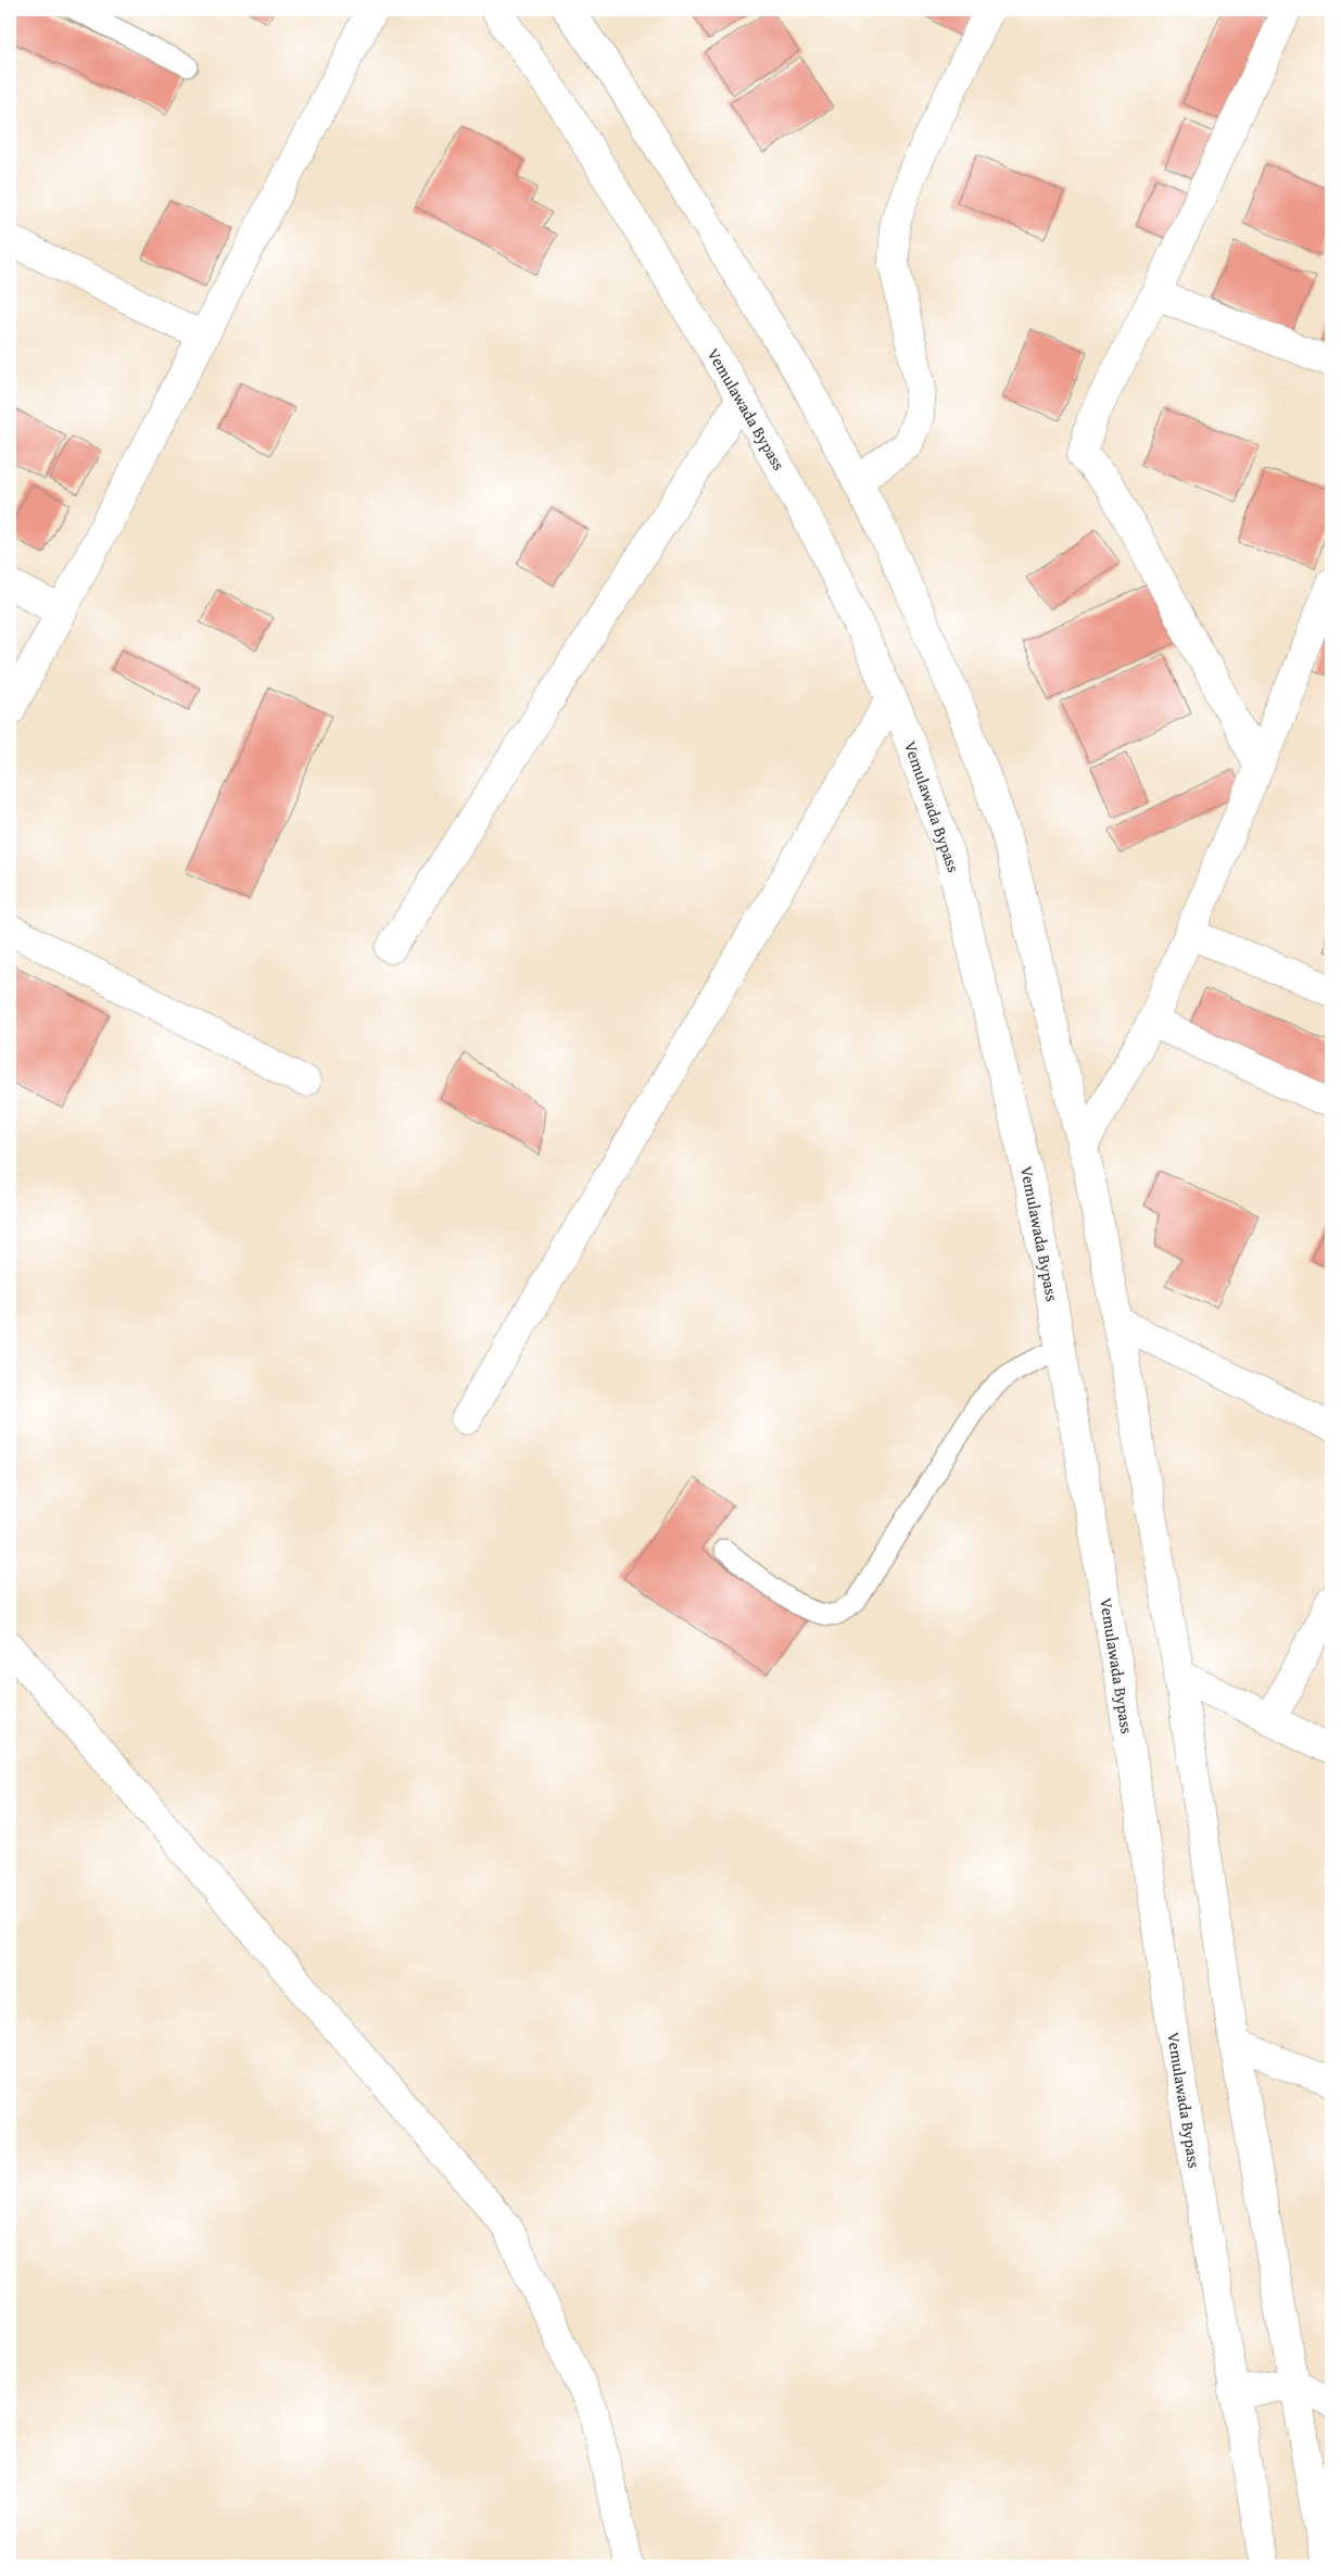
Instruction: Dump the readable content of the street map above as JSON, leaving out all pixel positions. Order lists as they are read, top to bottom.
{
  "streets": {
    "street": ["Vemulawada Bypass"]
  }
}
